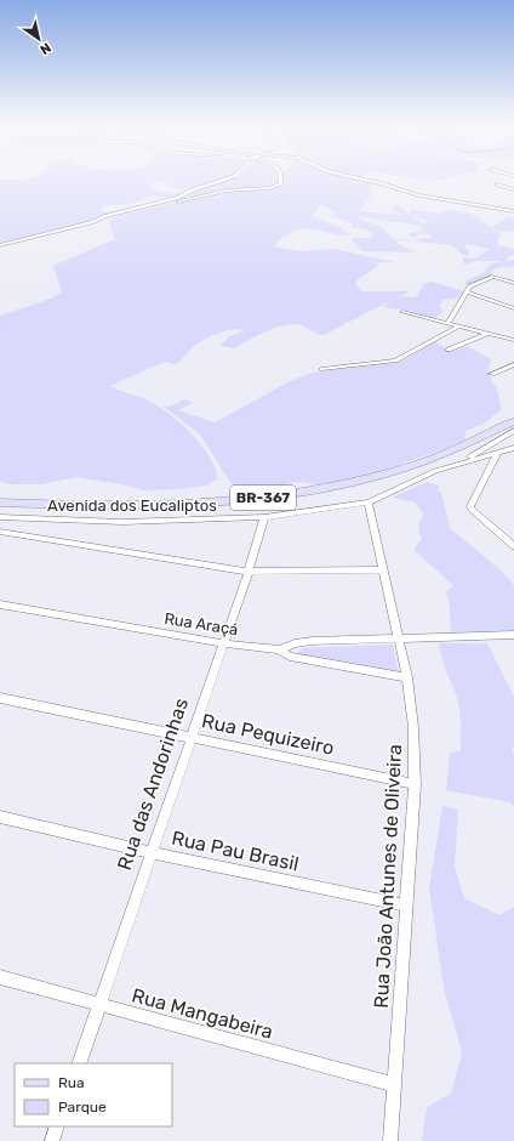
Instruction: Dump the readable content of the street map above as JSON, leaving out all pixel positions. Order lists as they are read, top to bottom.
{
  "streets": {
    "main road": ["BR-367"],
    "street": [
      "Avenida dos Eucaliptos",
      "Rua Araçá",
      "Rua Pequizeiro",
      "Rua das Andorinhas",
      "Rua Pau Brasil",
      "Rua João Antunes de Oliveira",
      "Rua Mangabeira"
    ]
  },
  "crossings": [
    ["Avenida dos Eucaliptos", "Rua das Andorinhas"],
    ["Avenida dos Eucaliptos", "Rua João Antunes de Oliveira"],
    ["Rua Araçá", "Rua das Andorinhas"],
    ["Rua Araçá", "Rua João Antunes de Oliveira"],
    ["Rua Pequizeiro", "Rua das Andorinhas"],
    ["Rua Pequizeiro", "Rua João Antunes de Oliveira"],
    ["Rua das Andorinhas", "Rua Pau Brasil"],
    ["Rua das Andorinhas", "Rua Mangabeira"],
    ["Rua Pau Brasil", "Rua João Antunes de Oliveira"],
    ["Rua João Antunes de Oliveira", "Rua Mangabeira"]
  ],
  "legend": ["Rua", "Parque"],
  "north": "bottom right"
}
